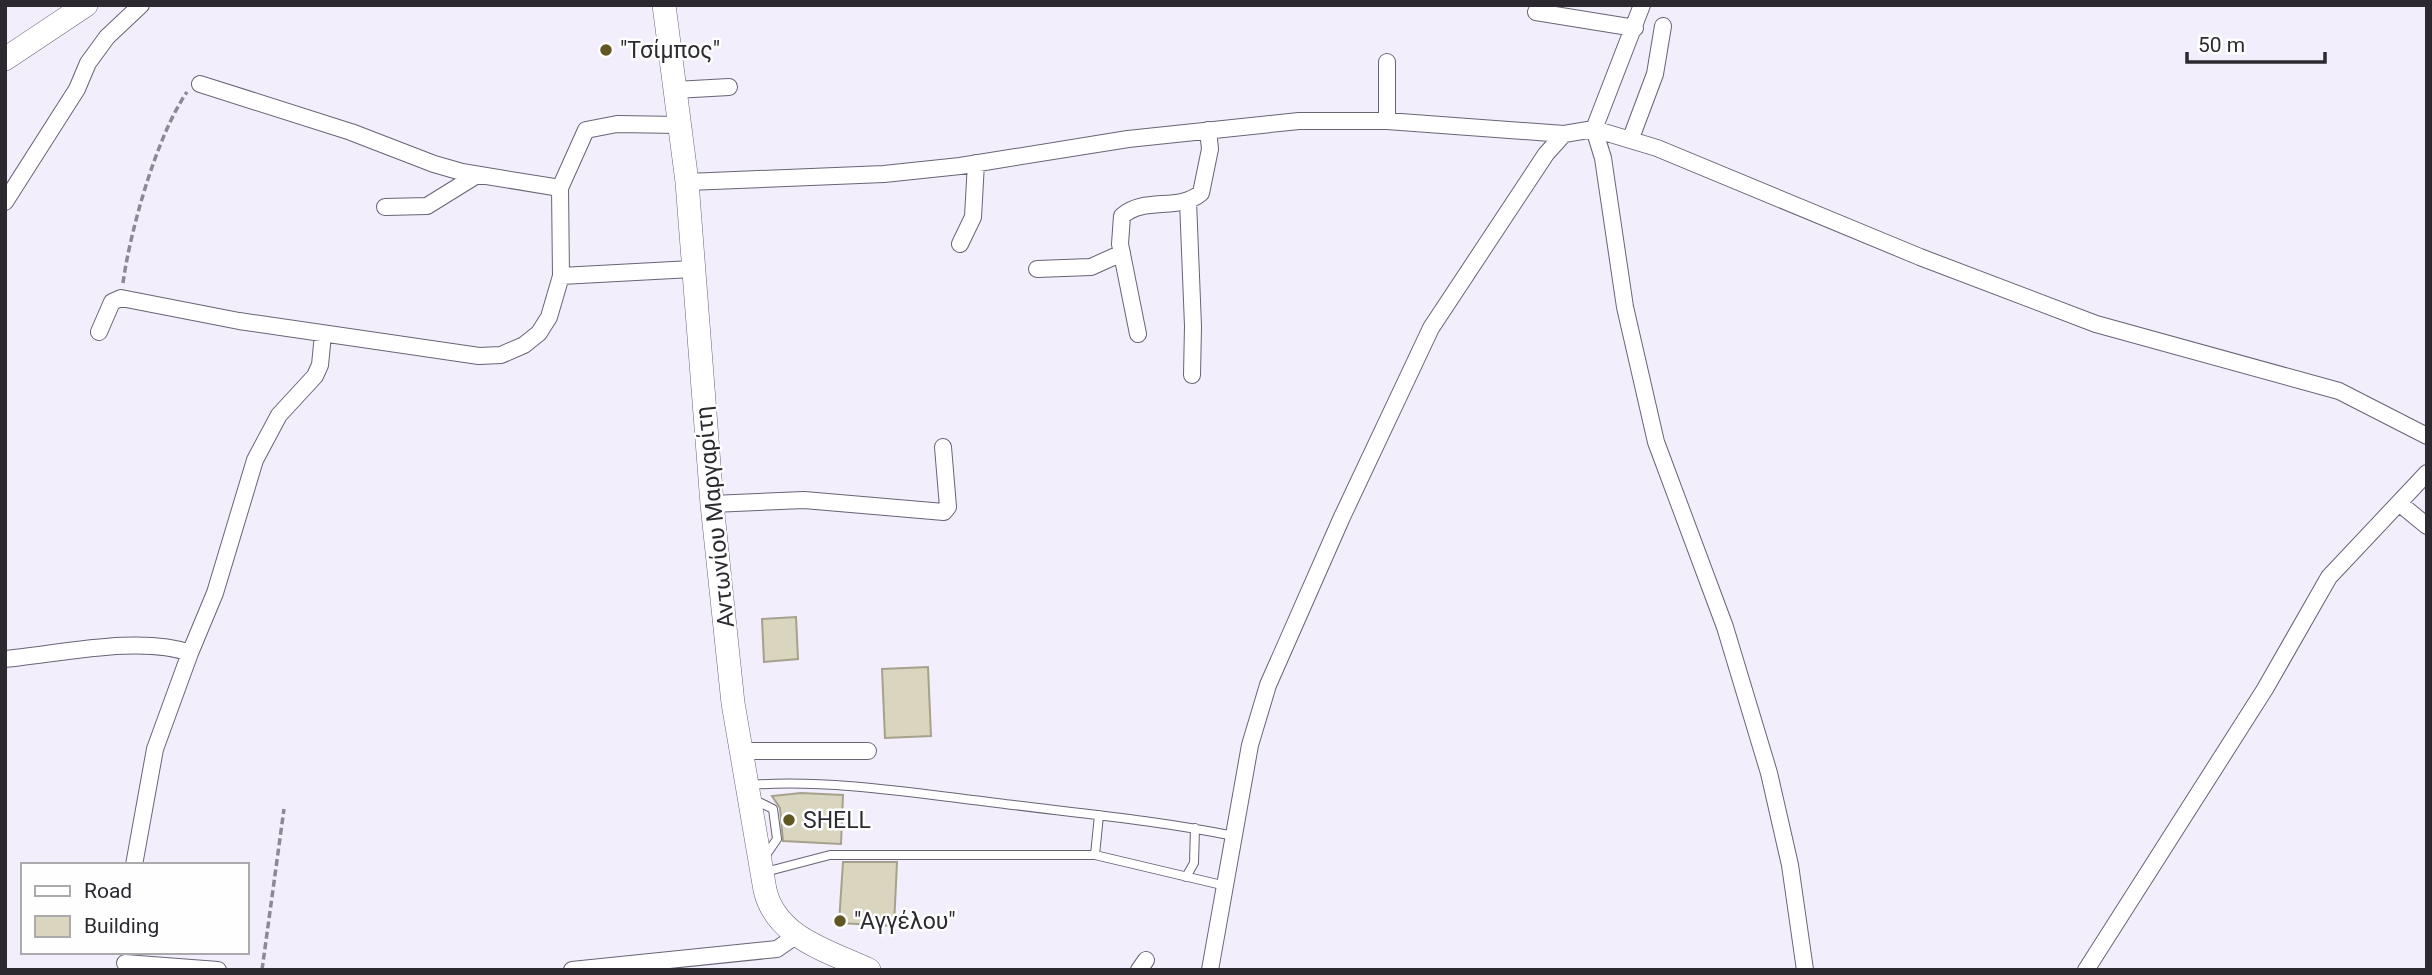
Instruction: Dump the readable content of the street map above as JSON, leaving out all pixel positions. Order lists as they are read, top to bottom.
{
  "streets": {
    "street": ["Αντωνίου Μαργαρίτη"]
  },
  "places": ["\"Τσίμπος\"", "SHELL", "\"Αγγέλου\""],
  "legend": ["Road", "Building"],
  "scale_bar": "50 m"
}
